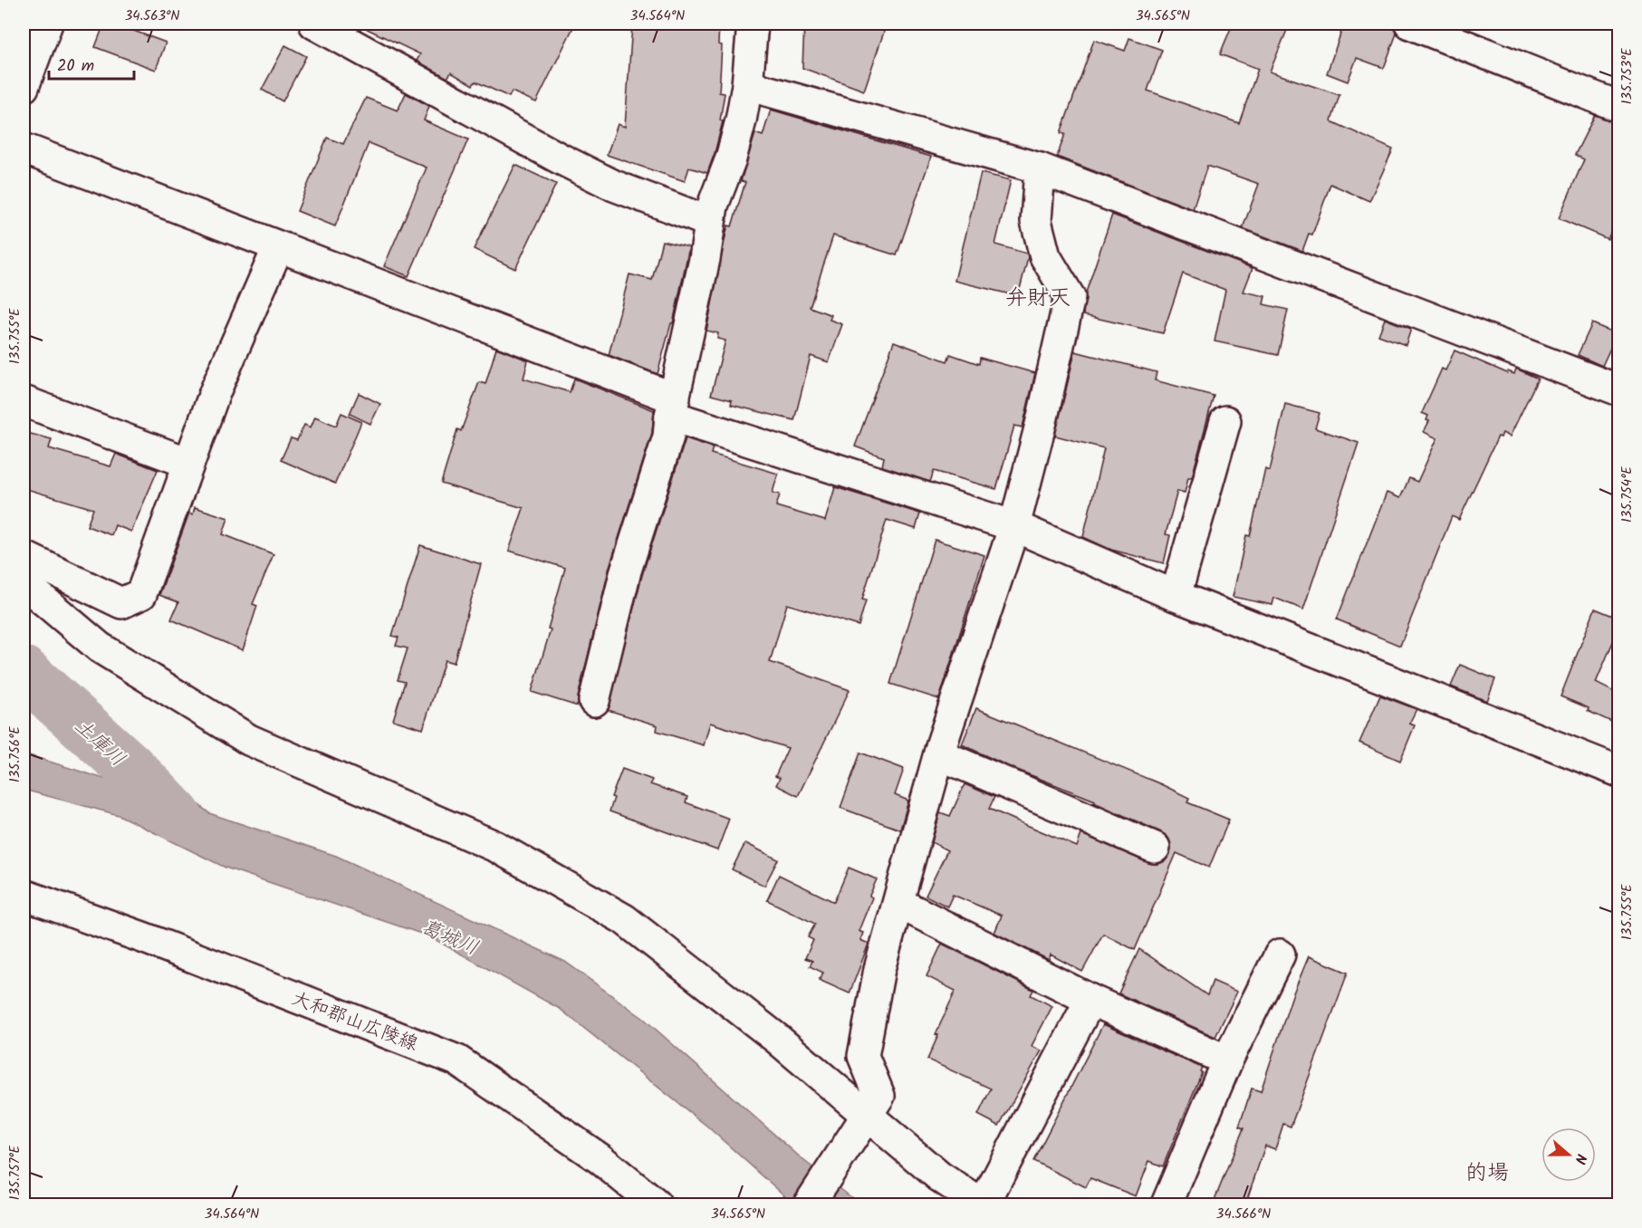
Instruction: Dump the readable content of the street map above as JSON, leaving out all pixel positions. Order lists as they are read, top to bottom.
{
  "streets": {
    "street": ["大和郡山広陵線"]
  },
  "districts": ["弁財天", "的場"],
  "water": ["土庫川", "葛城川"],
  "scale_bar": "20 m",
  "north": "right",
  "coordinates": [
    "34.563°N",
    "34.564°N",
    "34.565°N",
    "135.753°E",
    "135.755°E",
    "135.754°E",
    "135.756°E",
    "135.757°E",
    "34.566°N"
  ]
}
